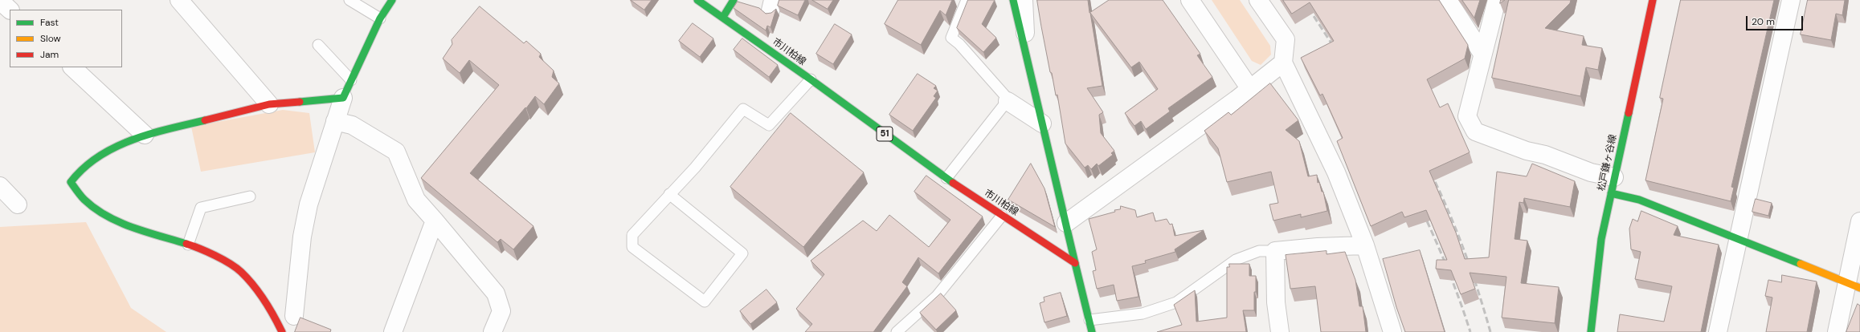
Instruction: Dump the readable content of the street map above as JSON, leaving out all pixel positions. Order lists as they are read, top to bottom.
{
  "streets": {
    "main road": ["市川柏線", "51", "松戸鎌ヶ谷線"]
  },
  "legend": ["Fast", "Slow", "Jam"],
  "scale_bar": "20 m"
}
